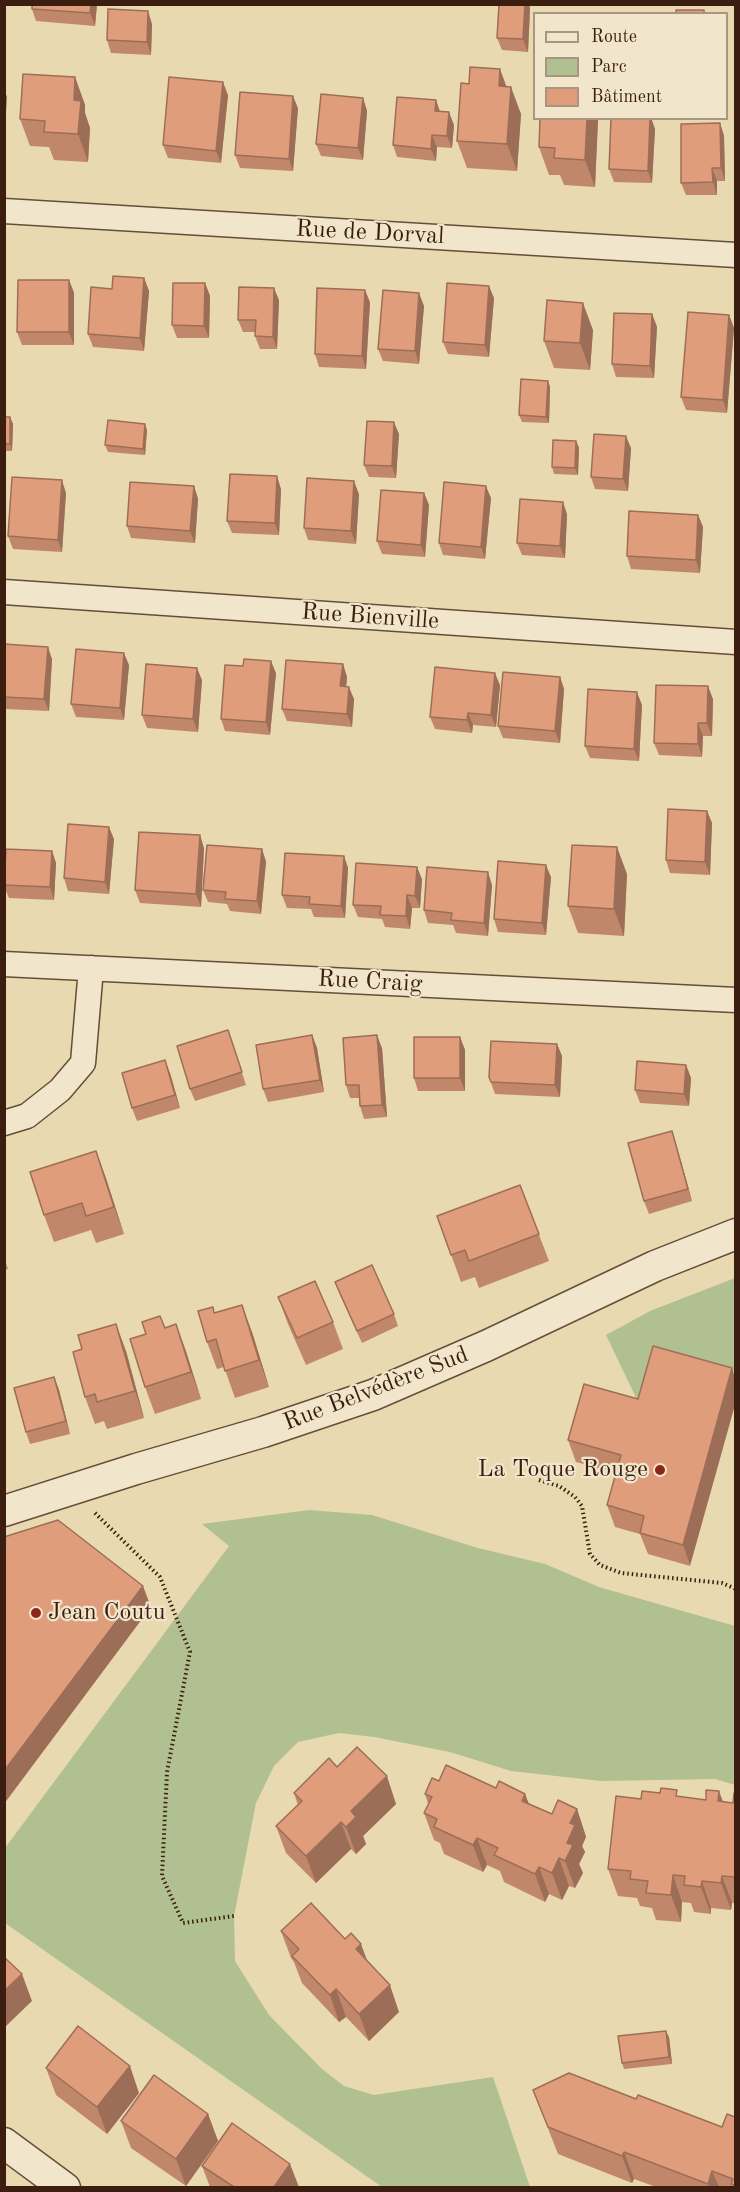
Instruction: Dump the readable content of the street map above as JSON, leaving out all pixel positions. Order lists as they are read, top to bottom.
{
  "streets": {
    "street": [
      "Rue de Dorval",
      "Rue Bienville",
      "Rue Craig",
      "Rue Belvédère Sud"
    ]
  },
  "places": ["La Toque Rouge", "Jean Coutu"],
  "legend": ["Route", "Parc", "Bâtiment"]
}
